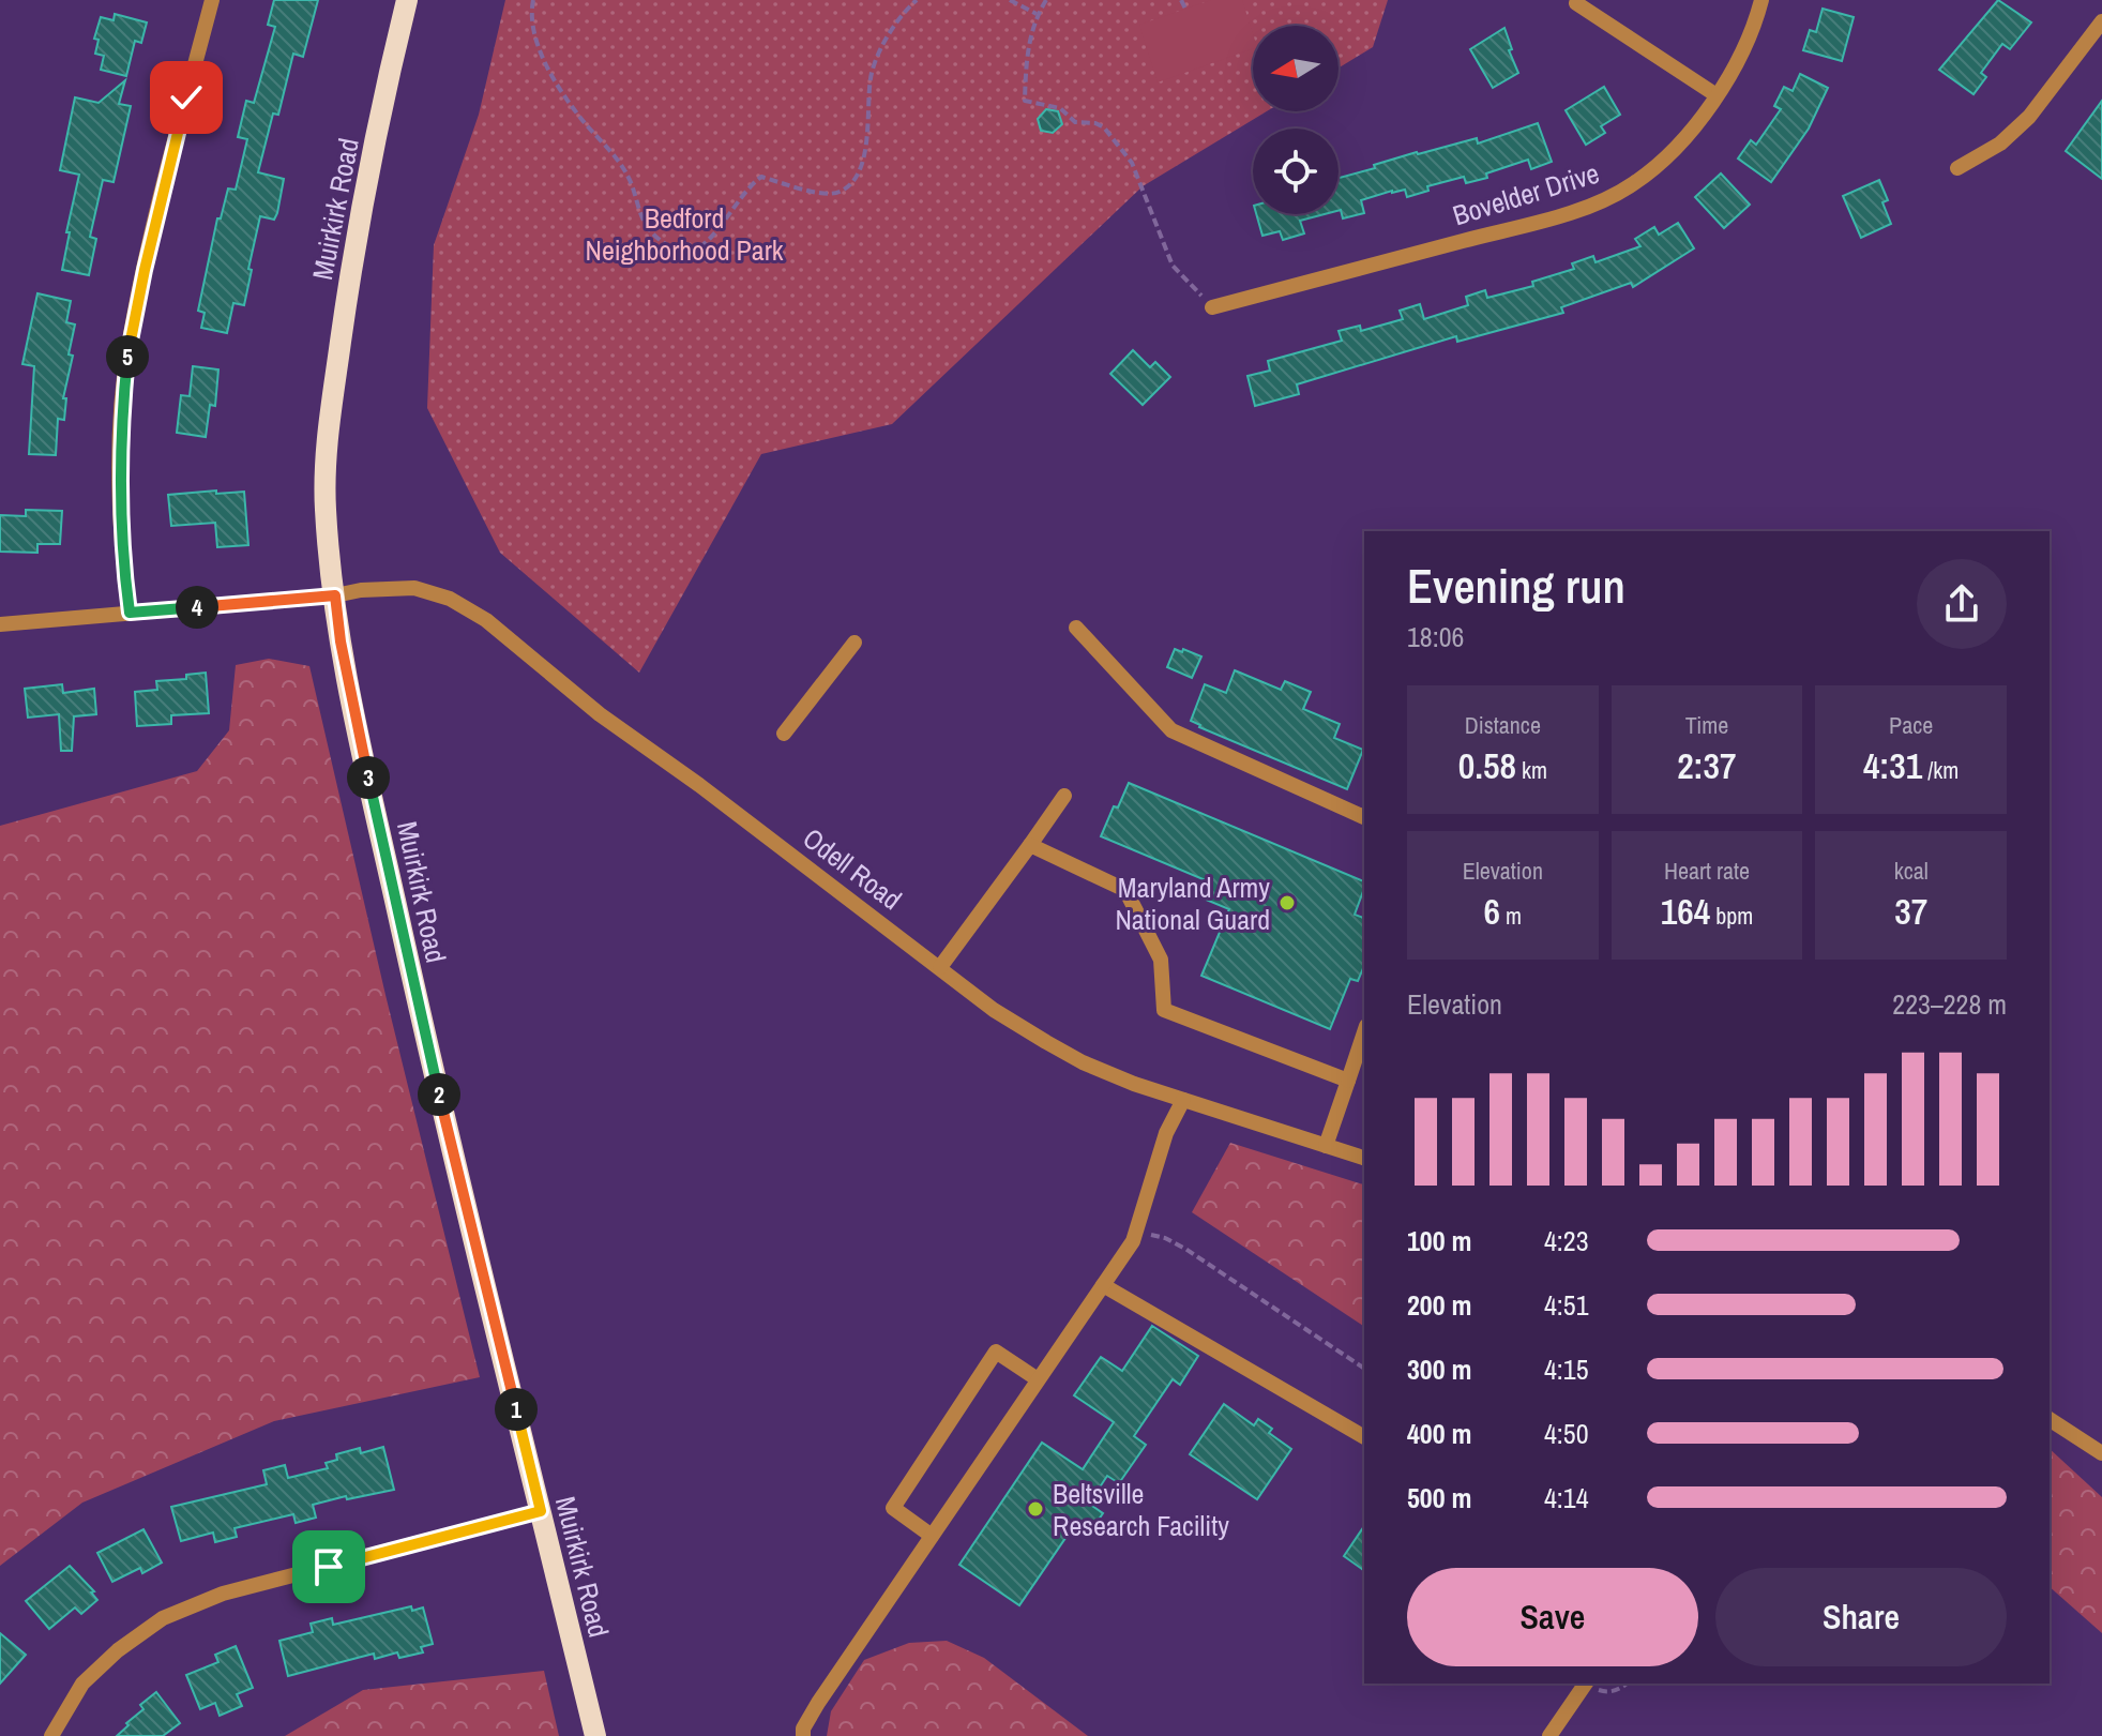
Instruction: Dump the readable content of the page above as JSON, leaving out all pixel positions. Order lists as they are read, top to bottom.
{
  "streets": {
    "main road": ["Muirkirk Road"],
    "street": ["Bovelder Drive", "Odell Road"]
  },
  "crossings": [
    ["Muirkirk Road", "Odell Road"]
  ],
  "parks": ["Bedford Neighborhood Park"],
  "places": ["Maryland Army National Guard", "Beltsville Research Facility"],
  "north": "left",
  "page": {
    "pins": [
      "5",
      "4",
      "3",
      "2",
      "1"
    ],
    "heading": ["Evening run", "18:06"],
    "stats": [
      ["Distance", "0.58 km"],
      ["Time", "2:37"],
      ["Pace", "4:31 /km"],
      ["Elevation", "6 m"],
      ["Heart rate", "164 bpm"],
      ["kcal", "37"]
    ],
    "chart": ["Elevation", "223–228 m"],
    "list": [
      {
        "name": "100 m",
        "note": "4:23"
      },
      {
        "name": "200 m",
        "note": "4:51"
      },
      {
        "name": "300 m",
        "note": "4:15"
      },
      {
        "name": "400 m",
        "note": "4:50"
      },
      {
        "name": "500 m",
        "note": "4:14"
      }
    ],
    "buttons": ["Save", "Share"]
  }
}
